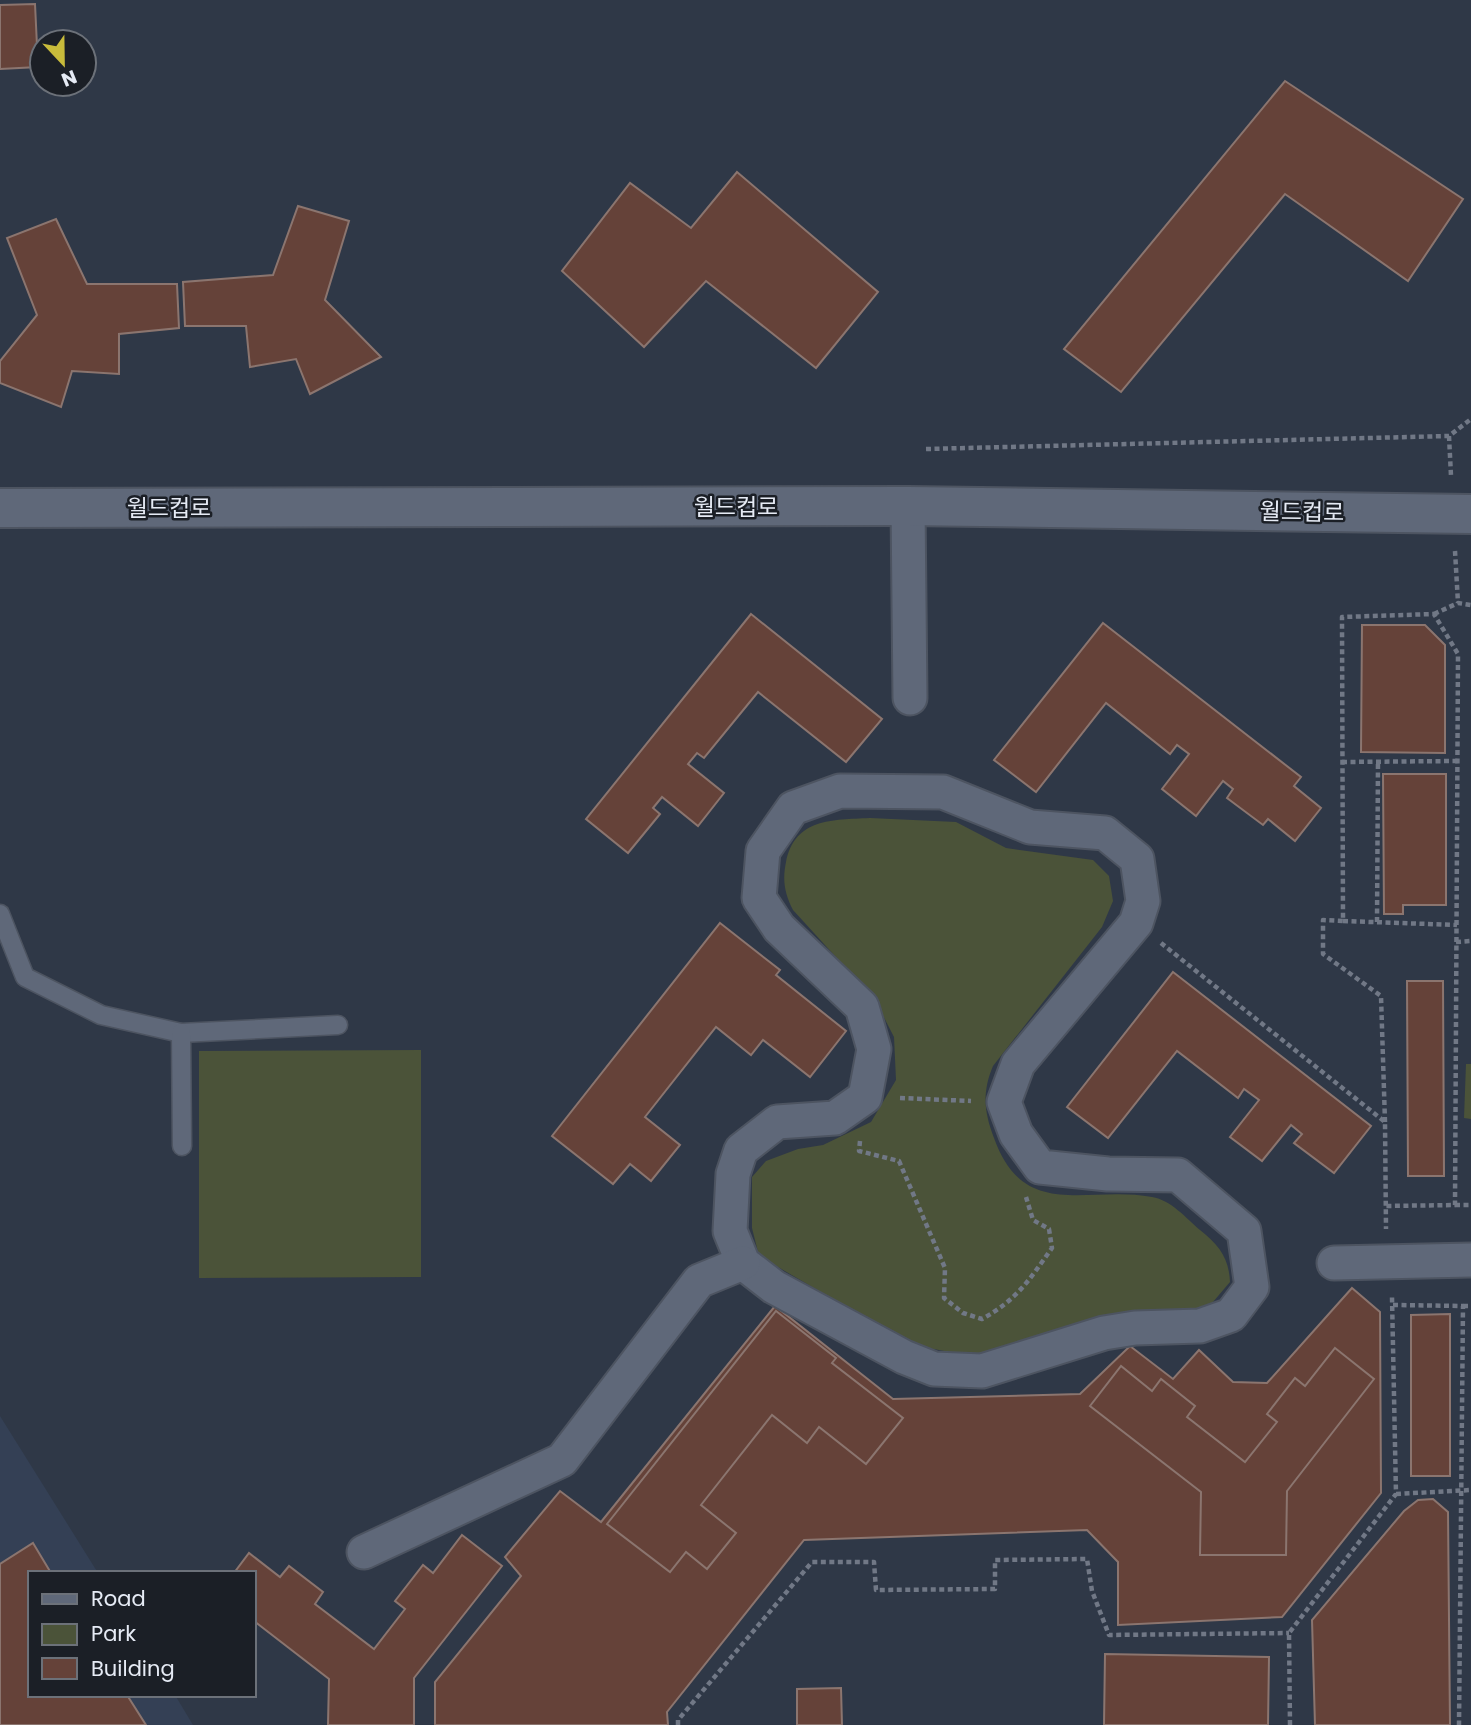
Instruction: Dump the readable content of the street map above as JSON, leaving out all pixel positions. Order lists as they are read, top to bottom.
{
  "streets": {
    "street": ["월드컵로"]
  },
  "legend": ["Road", "Park", "Building"],
  "north": "bottom"
}
